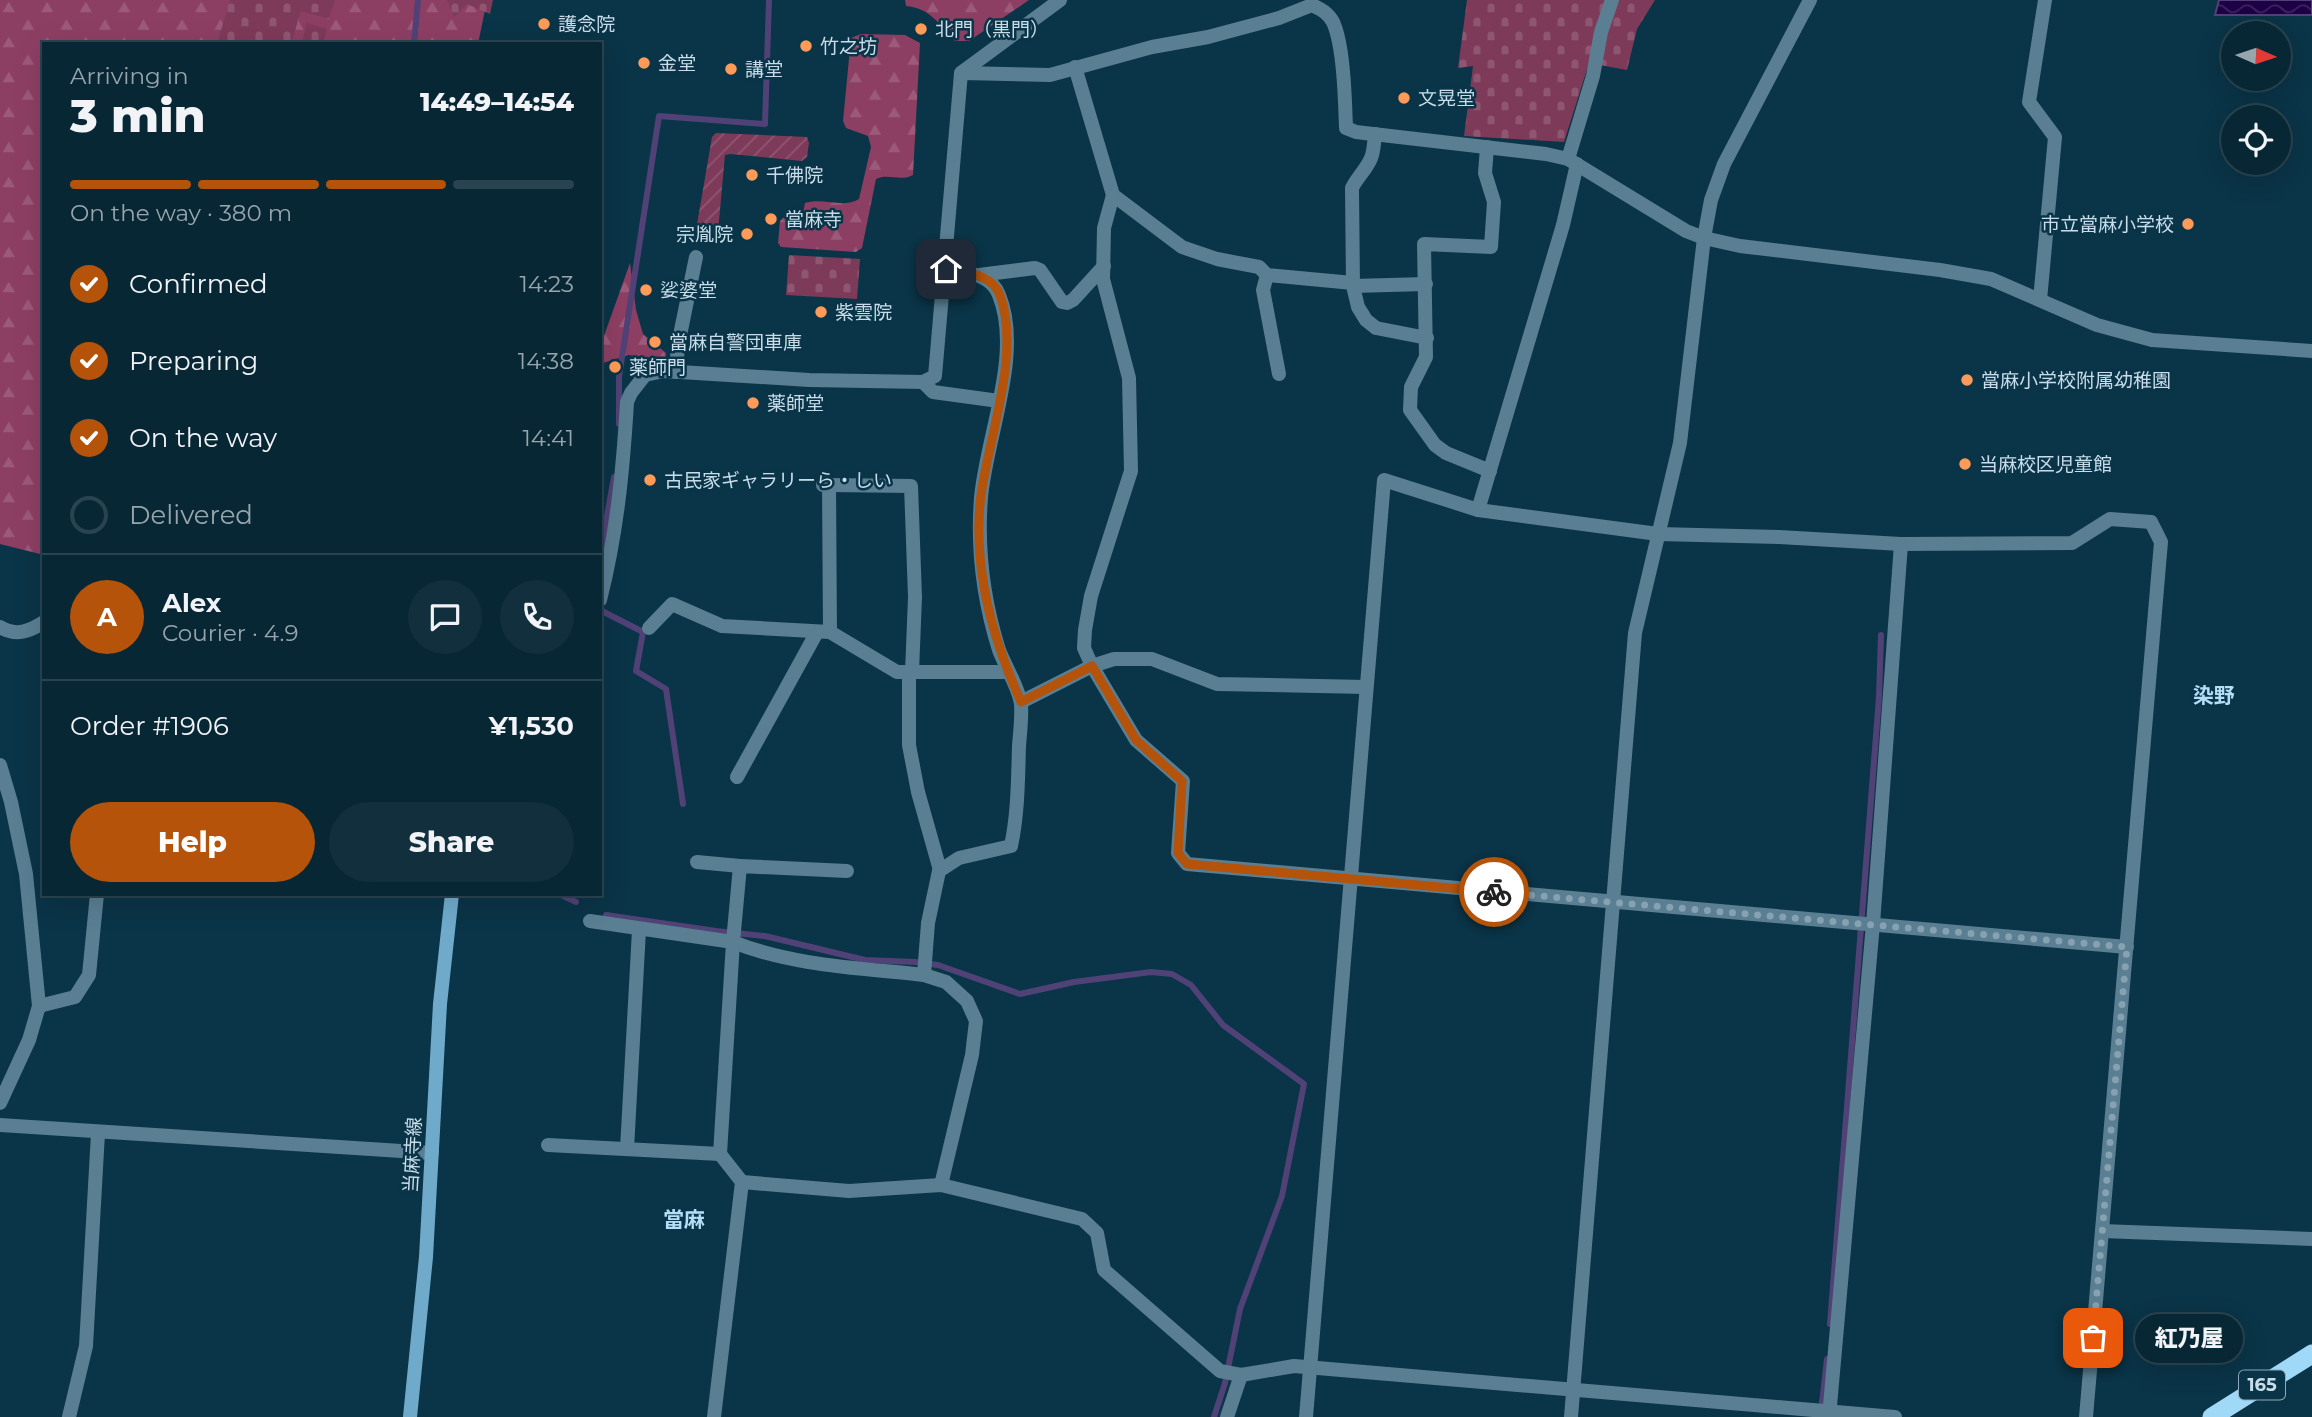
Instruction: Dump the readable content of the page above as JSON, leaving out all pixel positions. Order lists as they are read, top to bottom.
{
  "streets": {
    "highway": ["165"],
    "main road": ["当麻寺線"]
  },
  "districts": ["染野", "當麻"],
  "places": [
    "護念院",
    "北門（黒門）",
    "竹之坊",
    "金堂",
    "講堂",
    "文晃堂",
    "千佛院",
    "當麻寺",
    "市立當麻小学校",
    "宗胤院",
    "娑婆堂",
    "紫雲院",
    "當麻自警団車庫",
    "薬師門",
    "當麻小学校附属幼稚園",
    "薬師堂",
    "当麻校区児童館",
    "古民家ギャラリーら・しい",
    "紅乃屋"
  ],
  "north": "right",
  "page": {
    "heading": ["3 min", "Arriving in", "14:49–14:54"],
    "panel": [
      "Alex",
      "Courier · 4.9",
      "Order #1906",
      "¥1,530"
    ],
    "bar": "On the way · 380 m",
    "list": [
      ["Confirmed", "14:23"],
      ["Preparing", "14:38"],
      ["On the way", "14:41"],
      "Delivered"
    ],
    "round": "A",
    "buttons": ["Help", "Share"],
    "bubble": "紅乃屋"
  }
}
